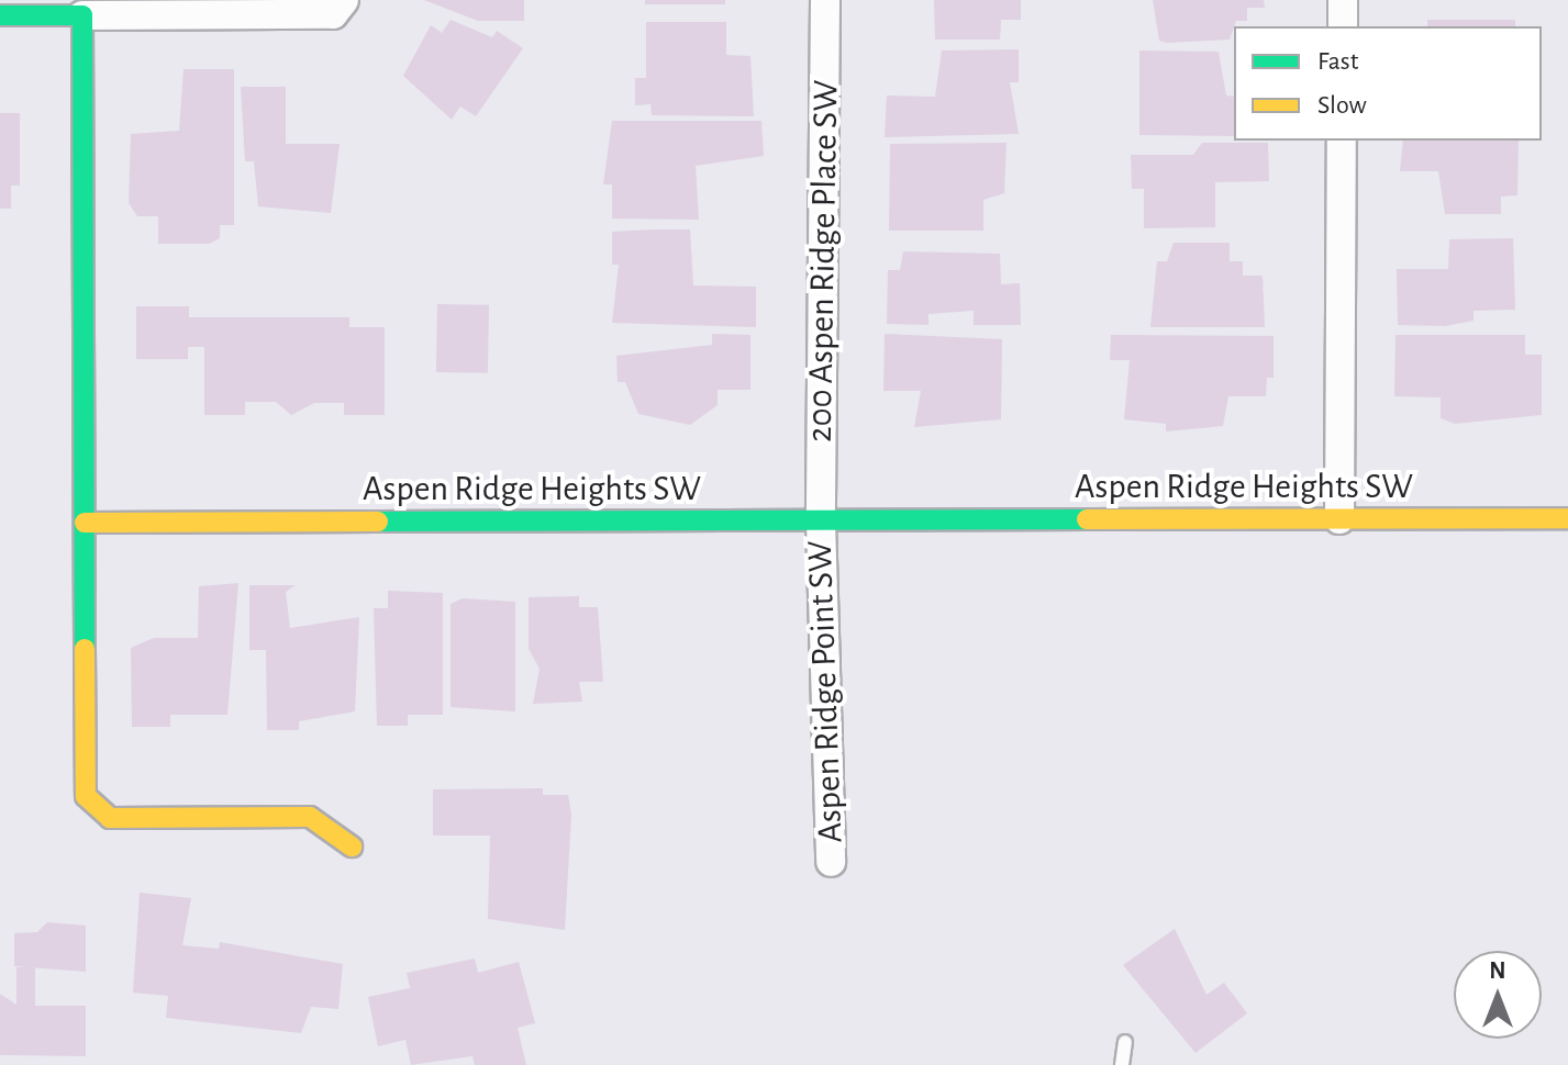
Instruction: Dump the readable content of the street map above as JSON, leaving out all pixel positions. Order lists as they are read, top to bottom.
{
  "streets": {
    "street": ["200 Aspen Ridge Place SW", "Aspen Ridge Heights SW", "Aspen Ridge Point SW"]
  },
  "crossings": [
    ["200 Aspen Ridge Place SW", "Aspen Ridge Heights SW"],
    ["200 Aspen Ridge Place SW", "Aspen Ridge Point SW"],
    ["Aspen Ridge Heights SW", "Aspen Ridge Point SW"]
  ],
  "legend": ["Fast", "Slow"],
  "north": "top"
}
